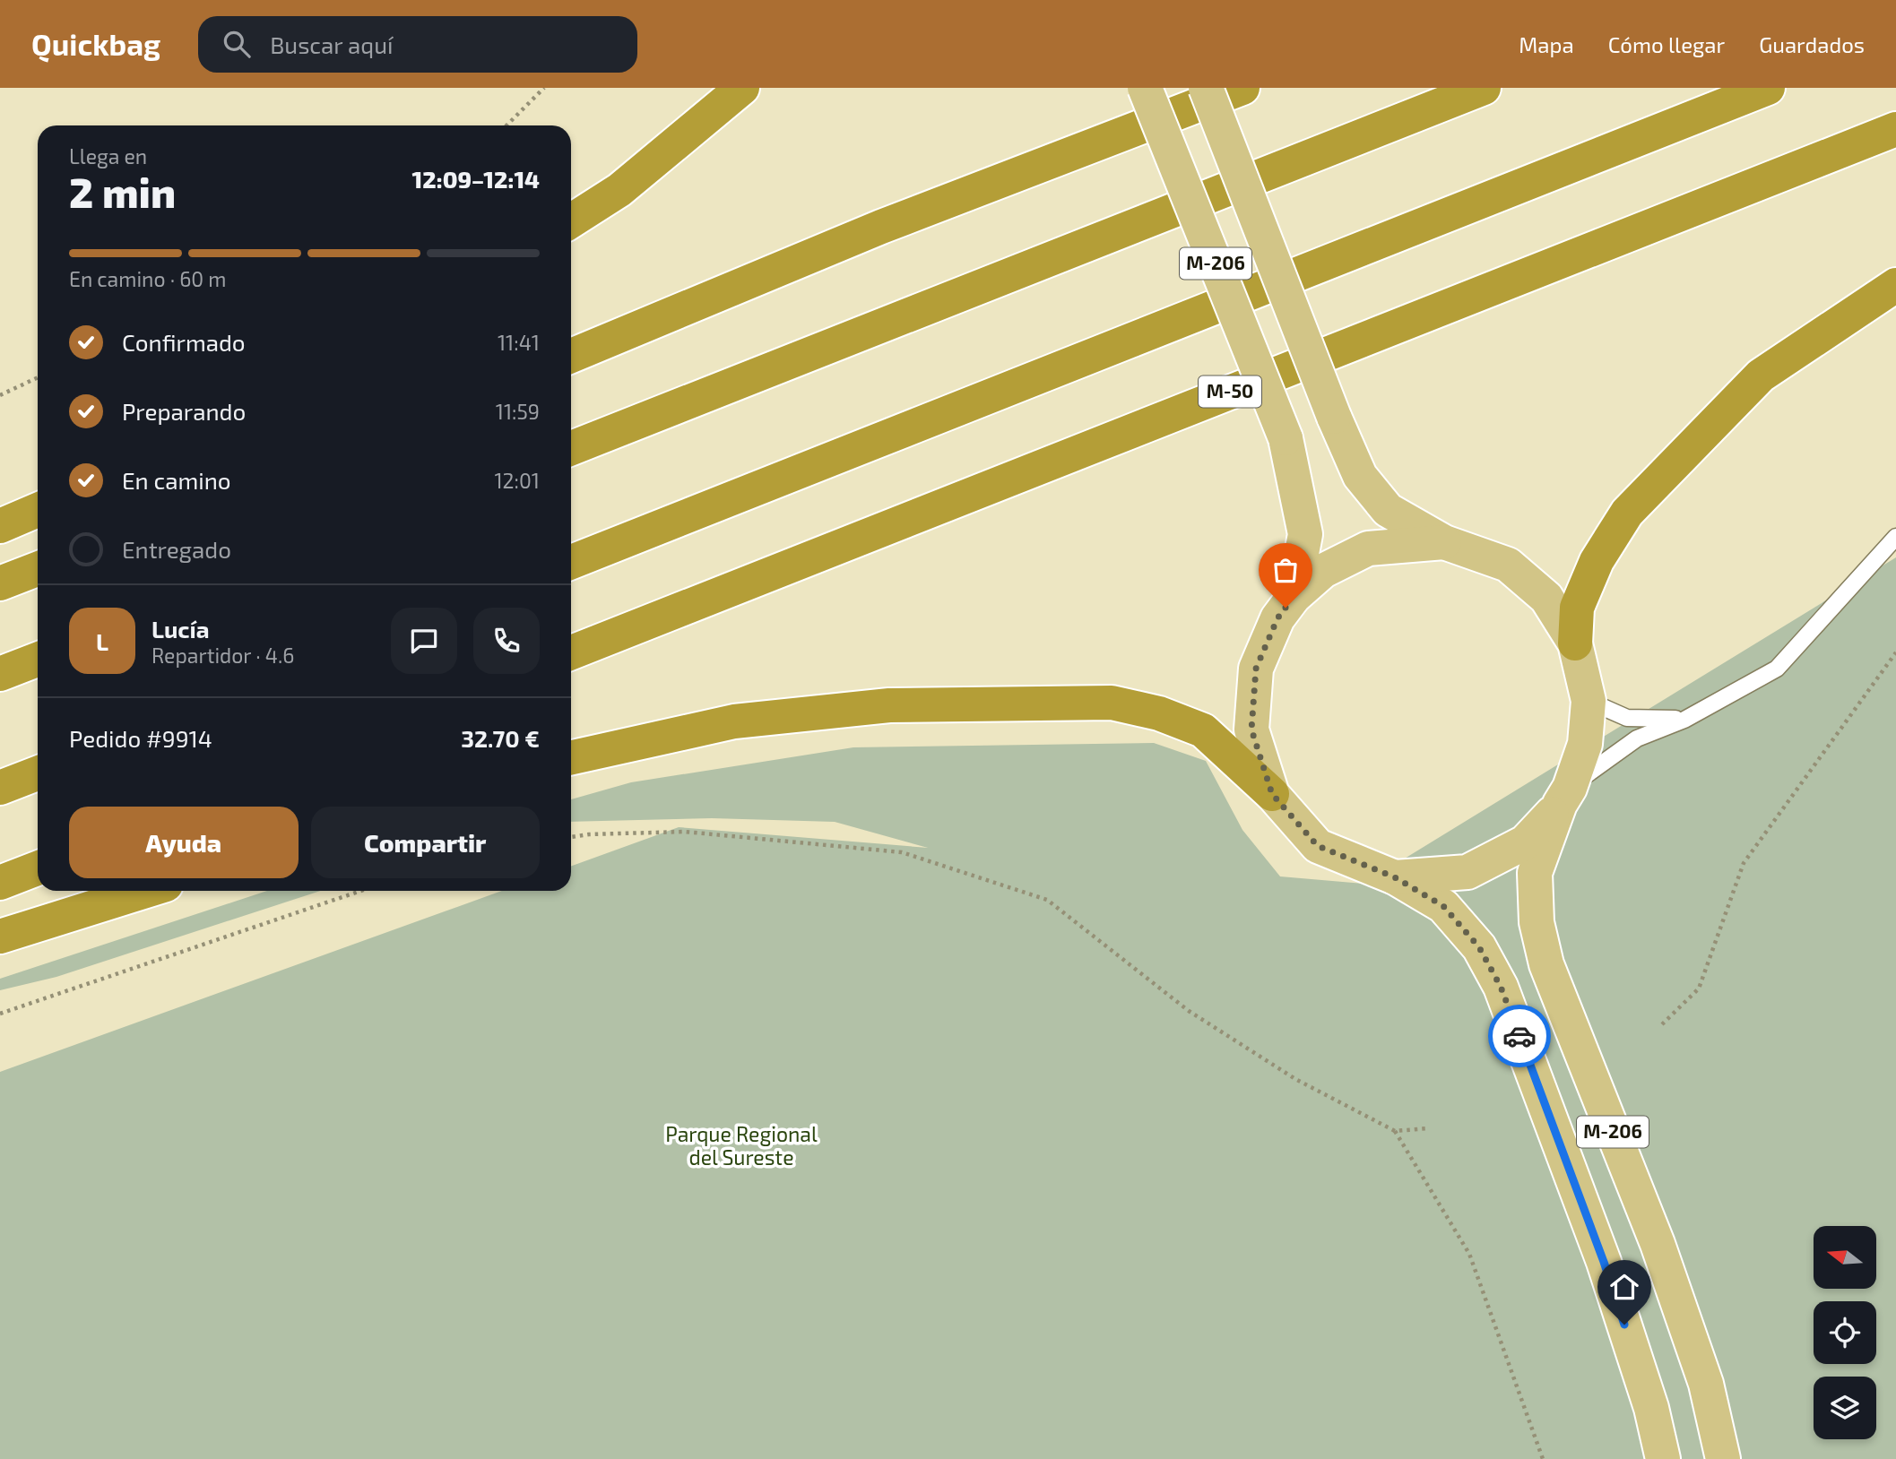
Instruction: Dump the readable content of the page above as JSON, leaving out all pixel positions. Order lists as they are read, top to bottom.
{
  "streets": {
    "highway": ["M-50"],
    "main road": ["M-206"]
  },
  "parks": ["Parque Regional del Sureste"],
  "north": "left",
  "page": {
    "header": "Quickbag",
    "search": "Buscar aquí",
    "nav": ["Mapa", "Cómo llegar", "Guardados"],
    "heading": ["2 min", "Llega en", "12:09–12:14"],
    "panel": [
      "Lucía",
      "Repartidor · 4.6",
      "Pedido #9914",
      "32.70 €"
    ],
    "bar": "En camino · 60 m",
    "list": [
      ["Confirmado", "11:41"],
      ["Preparando", "11:59"],
      ["En camino", "12:01"],
      "Entregado"
    ],
    "round": "L",
    "buttons": ["Ayuda", "Compartir"]
  }
}
